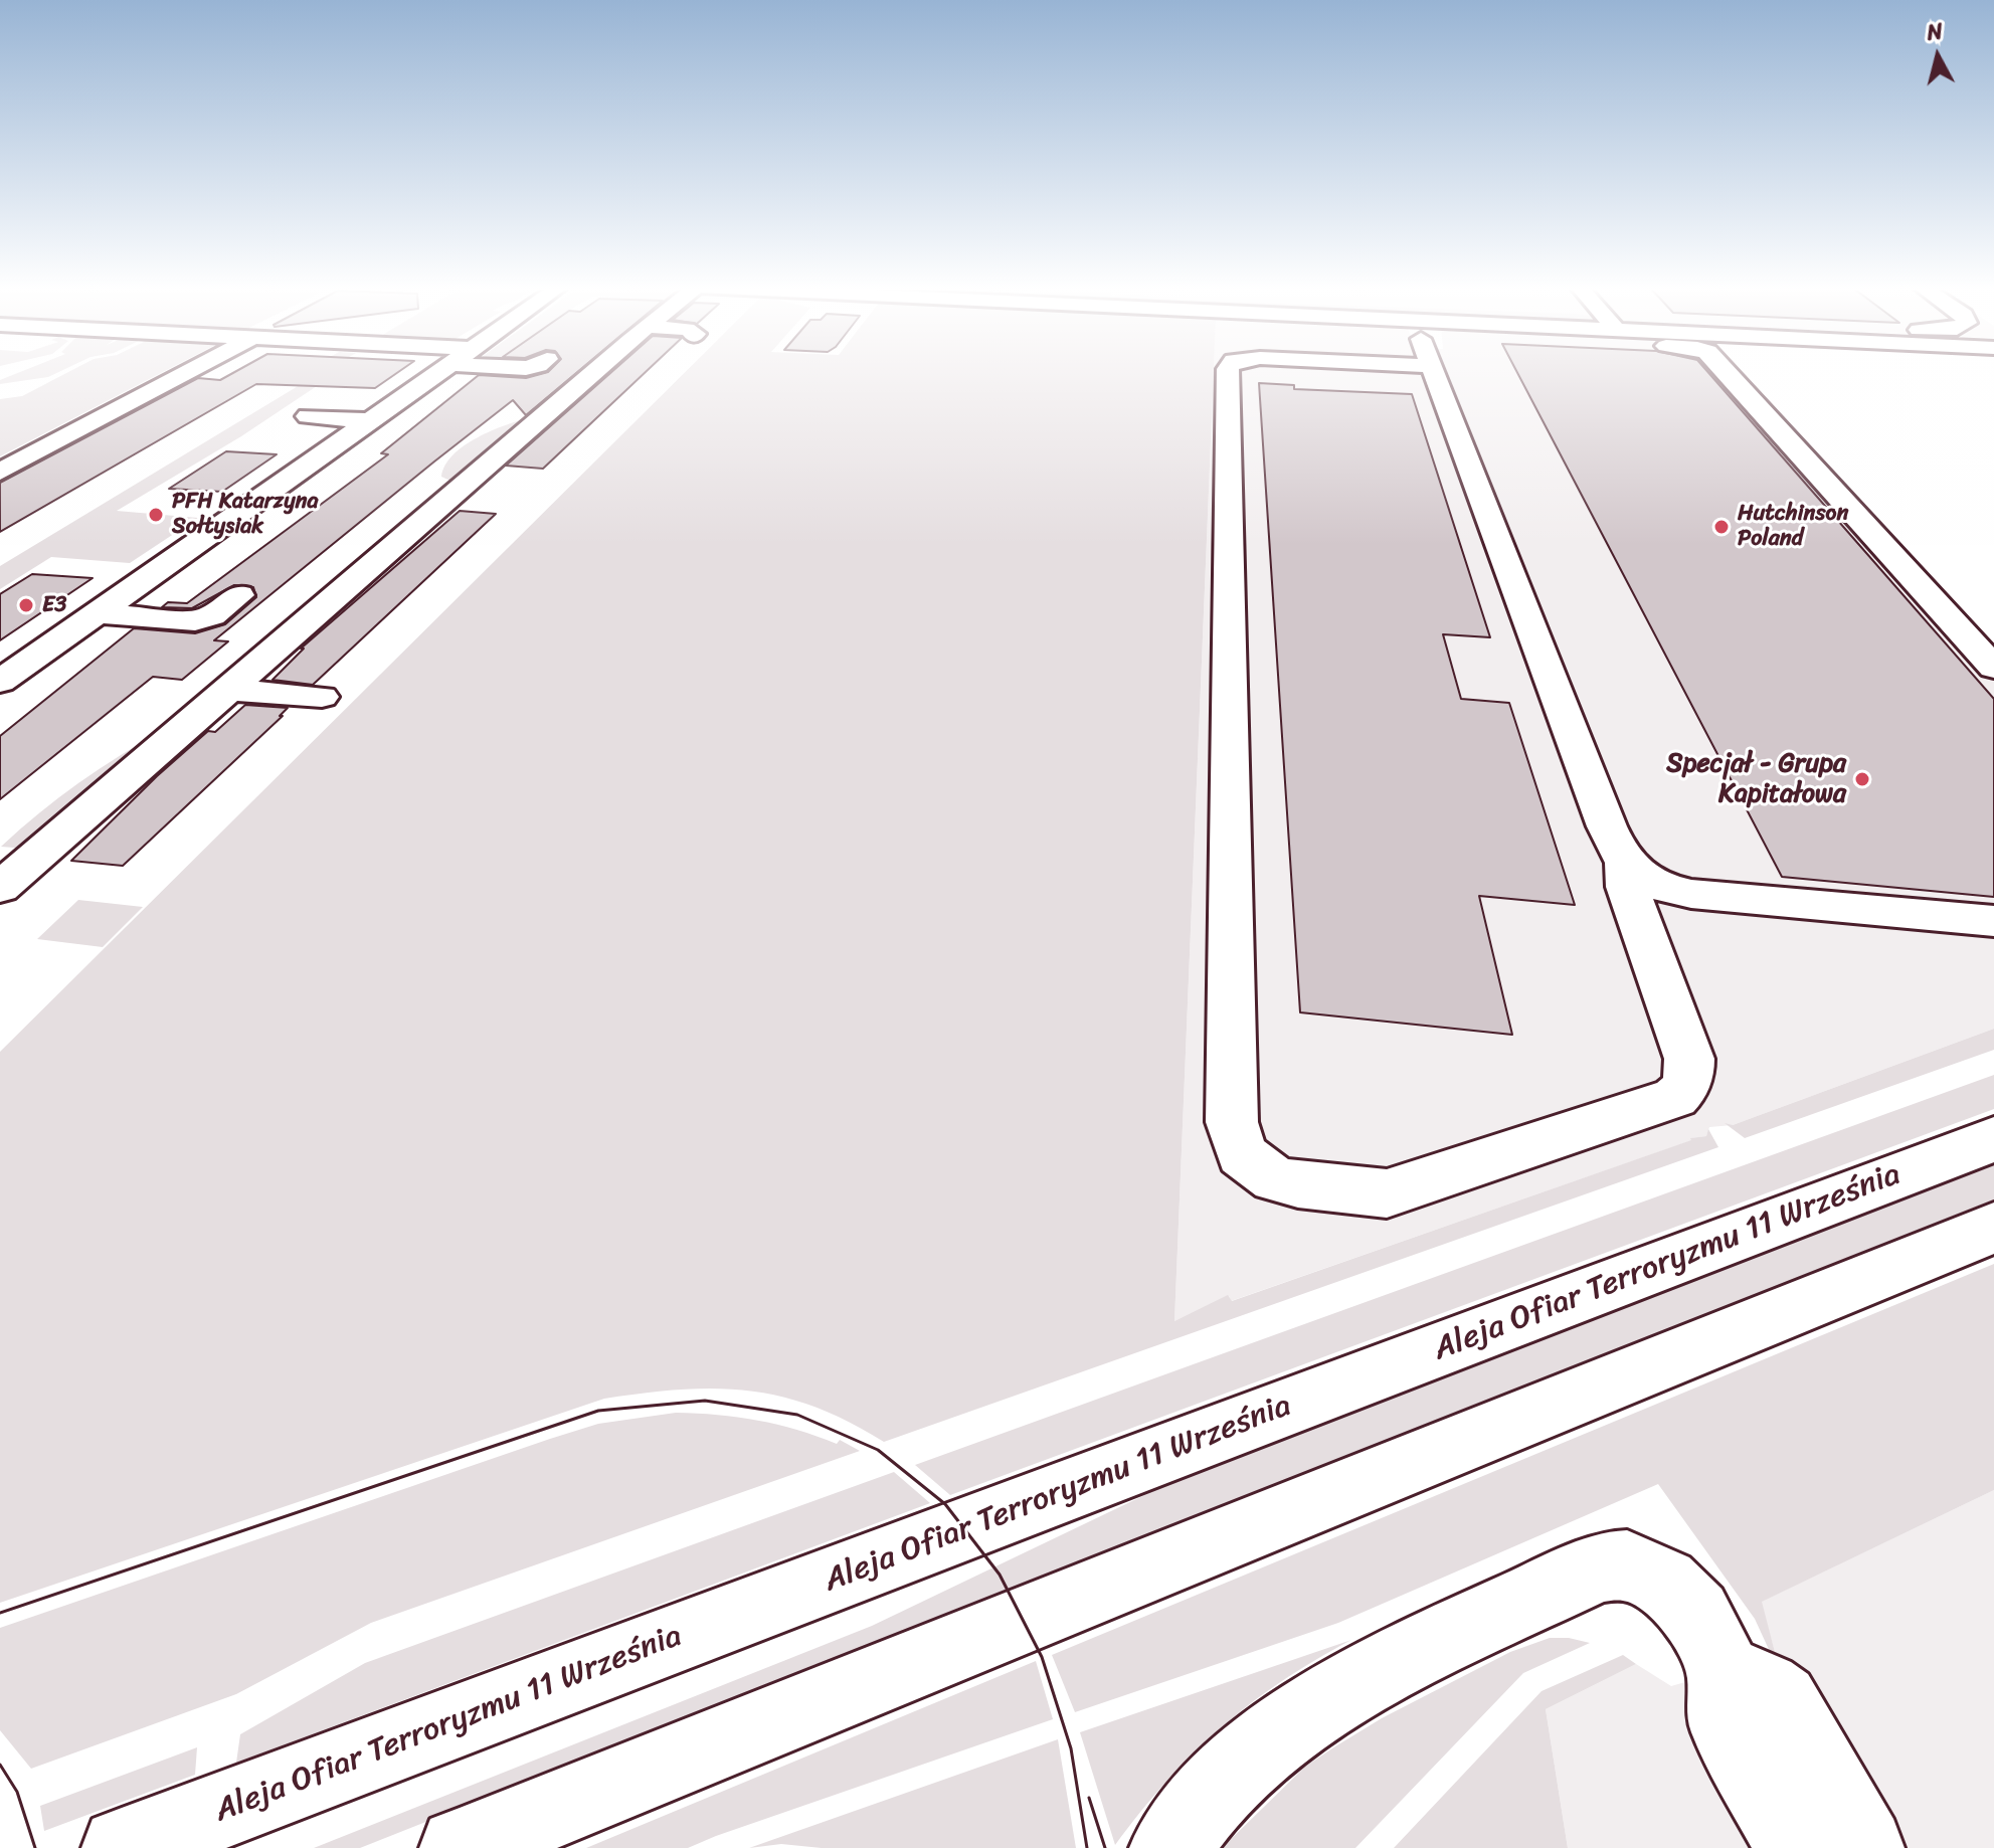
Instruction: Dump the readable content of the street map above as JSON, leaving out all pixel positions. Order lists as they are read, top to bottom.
{
  "streets": {
    "street": ["Aleja Ofiar Terroryzmu 11 Września"]
  },
  "places": [
    "PFH Katarzyna Sołtysiak",
    "Hutchinson Poland",
    "E3",
    "Specjał - Grupa Kapitałowa"
  ],
  "north": "top"
}
